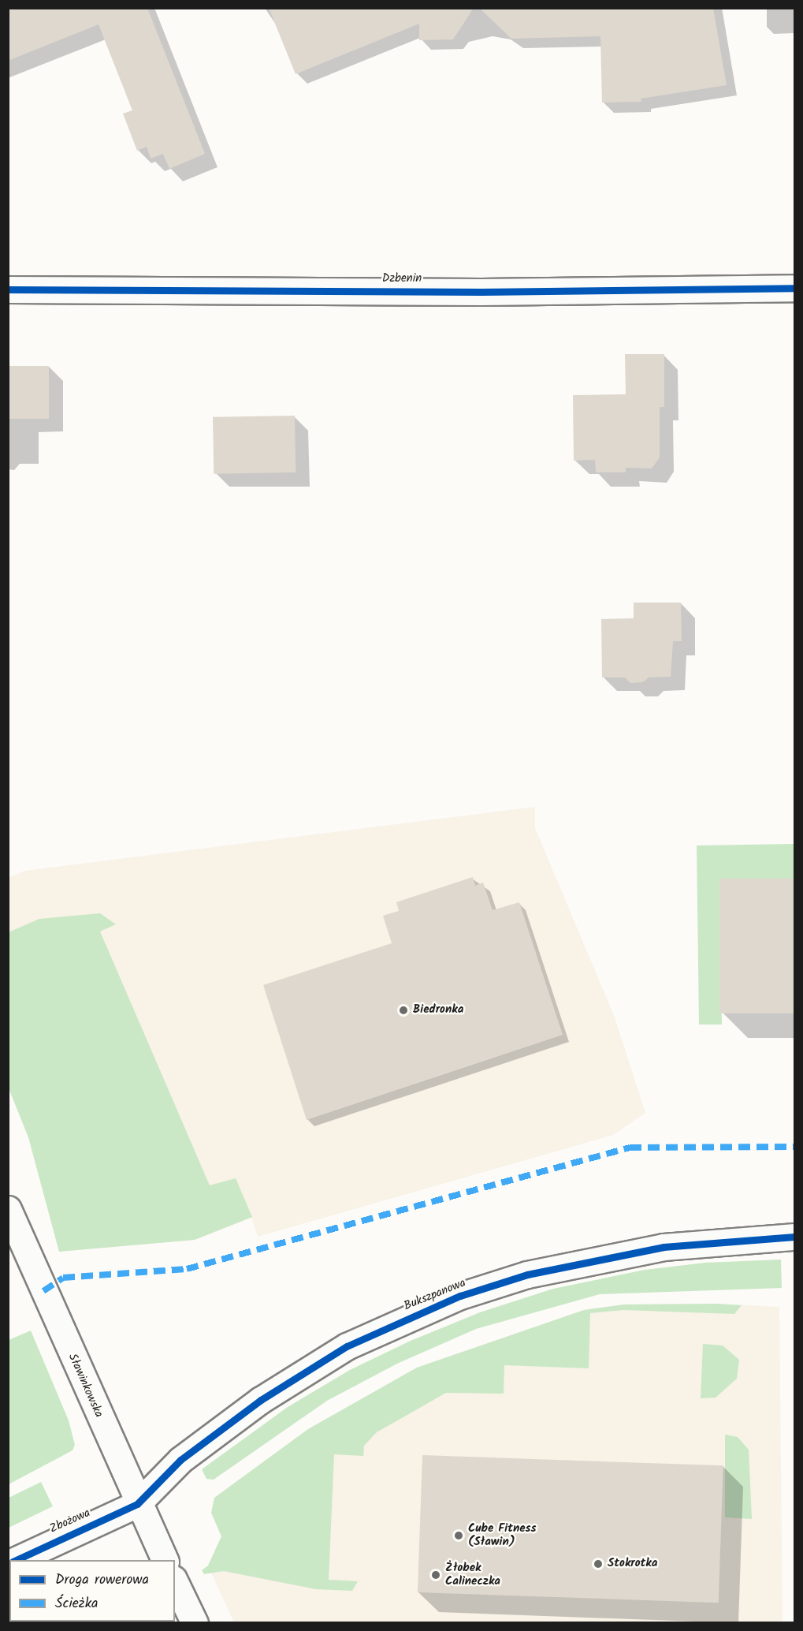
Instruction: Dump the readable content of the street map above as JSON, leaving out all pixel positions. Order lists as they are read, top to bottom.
{
  "streets": {
    "street": [
      "Dzbenin",
      "Bukszpanowa",
      "Sławinkowska",
      "Zbożowa"
    ]
  },
  "crossings": [
    ["Bukszpanowa", "Sławinkowska"],
    ["Bukszpanowa", "Zbożowa"],
    ["Sławinkowska", "Zbożowa"]
  ],
  "places": [
    "Biedronka",
    "Cube Fitness (Sławin)",
    "Stokrotka",
    "Żłobek Calineczka"
  ],
  "legend": ["Droga rowerowa", "Ścieżka"]
}
